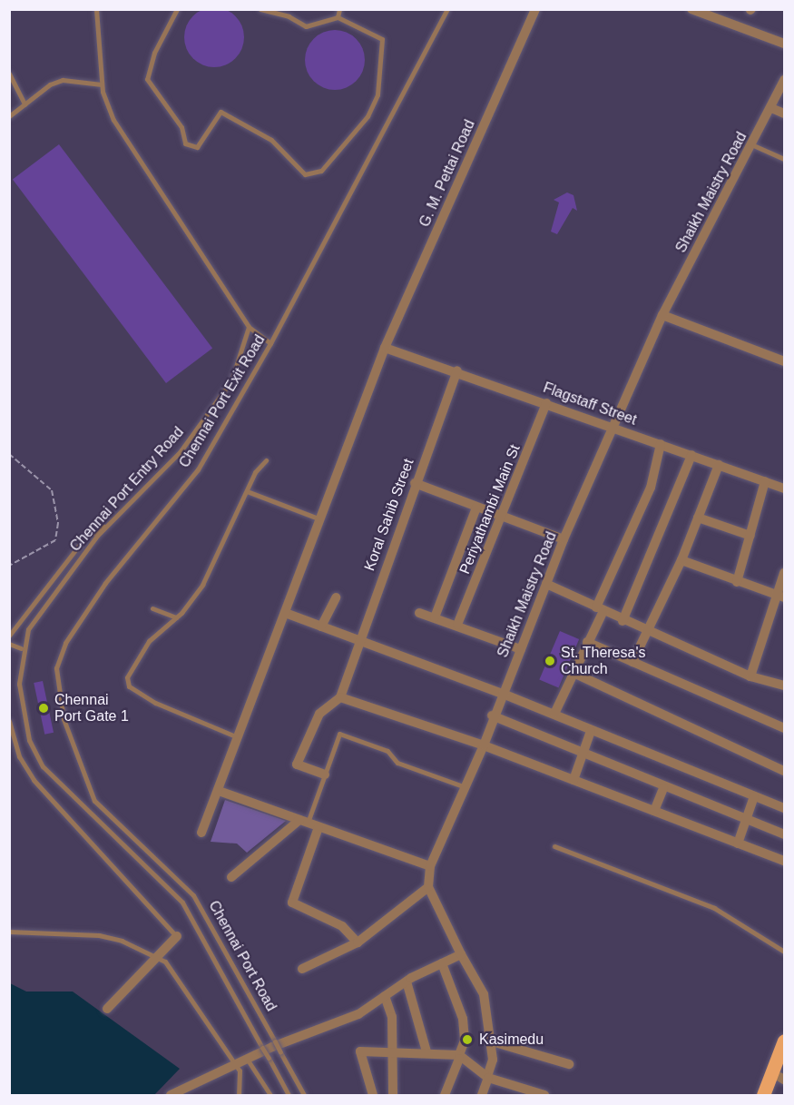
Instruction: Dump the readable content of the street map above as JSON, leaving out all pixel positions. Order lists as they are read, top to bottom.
{
  "streets": {
    "street": [
      "G. M. Pettai Road",
      "Shaikh Maistry Road",
      "Flagstaff Street",
      "Periyathambi Main St",
      "Koral Sahib Street"
    ],
    "lane": ["Chennai Port Exit Road", "Chennai Port Entry Road", "Chennai Port Road"]
  },
  "crossings": [
    ["G. M. Pettai Road", "Flagstaff Street"],
    ["Shaikh Maistry Road", "Flagstaff Street"],
    ["Chennai Port Exit Road", "Chennai Port Road"],
    ["Flagstaff Street", "Periyathambi Main St"],
    ["Flagstaff Street", "Koral Sahib Street"],
    ["Chennai Port Entry Road", "Chennai Port Road"]
  ],
  "places": ["St. Theresa's Church", "Chennai Port Gate 1", "Kasimedu"]
}
